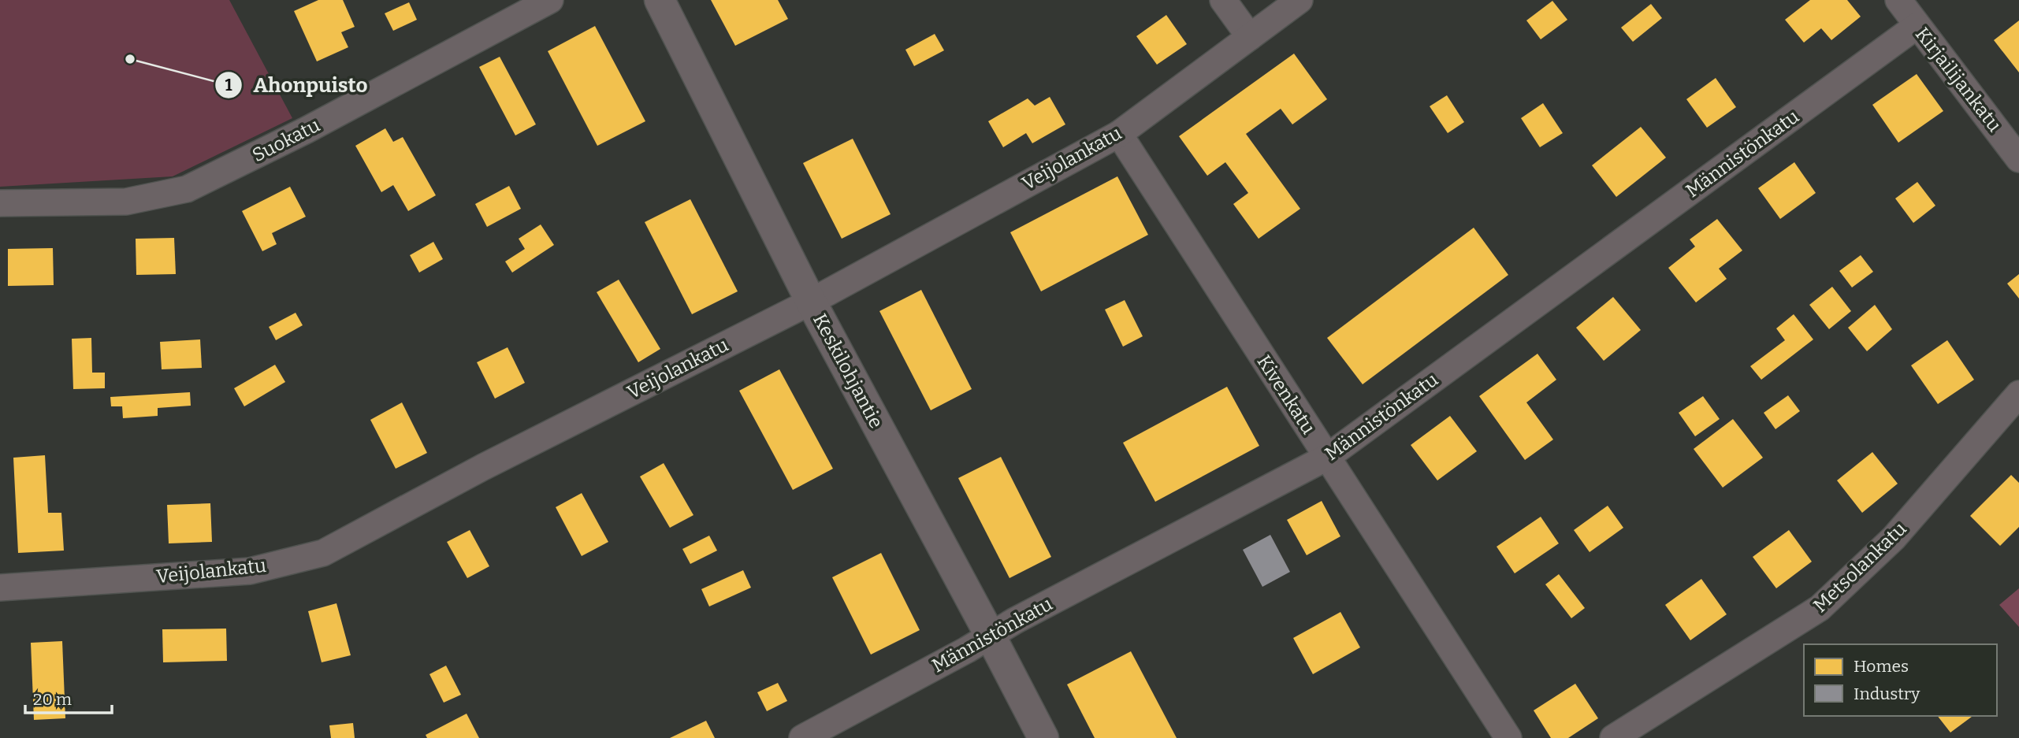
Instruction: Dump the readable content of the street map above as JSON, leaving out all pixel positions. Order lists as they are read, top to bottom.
{
  "streets": {
    "street": [
      "Kirjailijankatu",
      "Suokatu",
      "Männistönkatu",
      "Veijolankatu",
      "Keskilohjantie",
      "Kivenkatu",
      "Metsolankatu"
    ]
  },
  "crossings": [
    ["Kirjailijankatu", "Männistönkatu"],
    ["Männistönkatu", "Keskilohjantie"],
    ["Männistönkatu", "Kivenkatu"],
    ["Veijolankatu", "Keskilohjantie"],
    ["Veijolankatu", "Kivenkatu"]
  ],
  "places": ["Ahonpuisto"],
  "legend": ["Homes", "Industry"],
  "scale_bar": "20 m"
}
